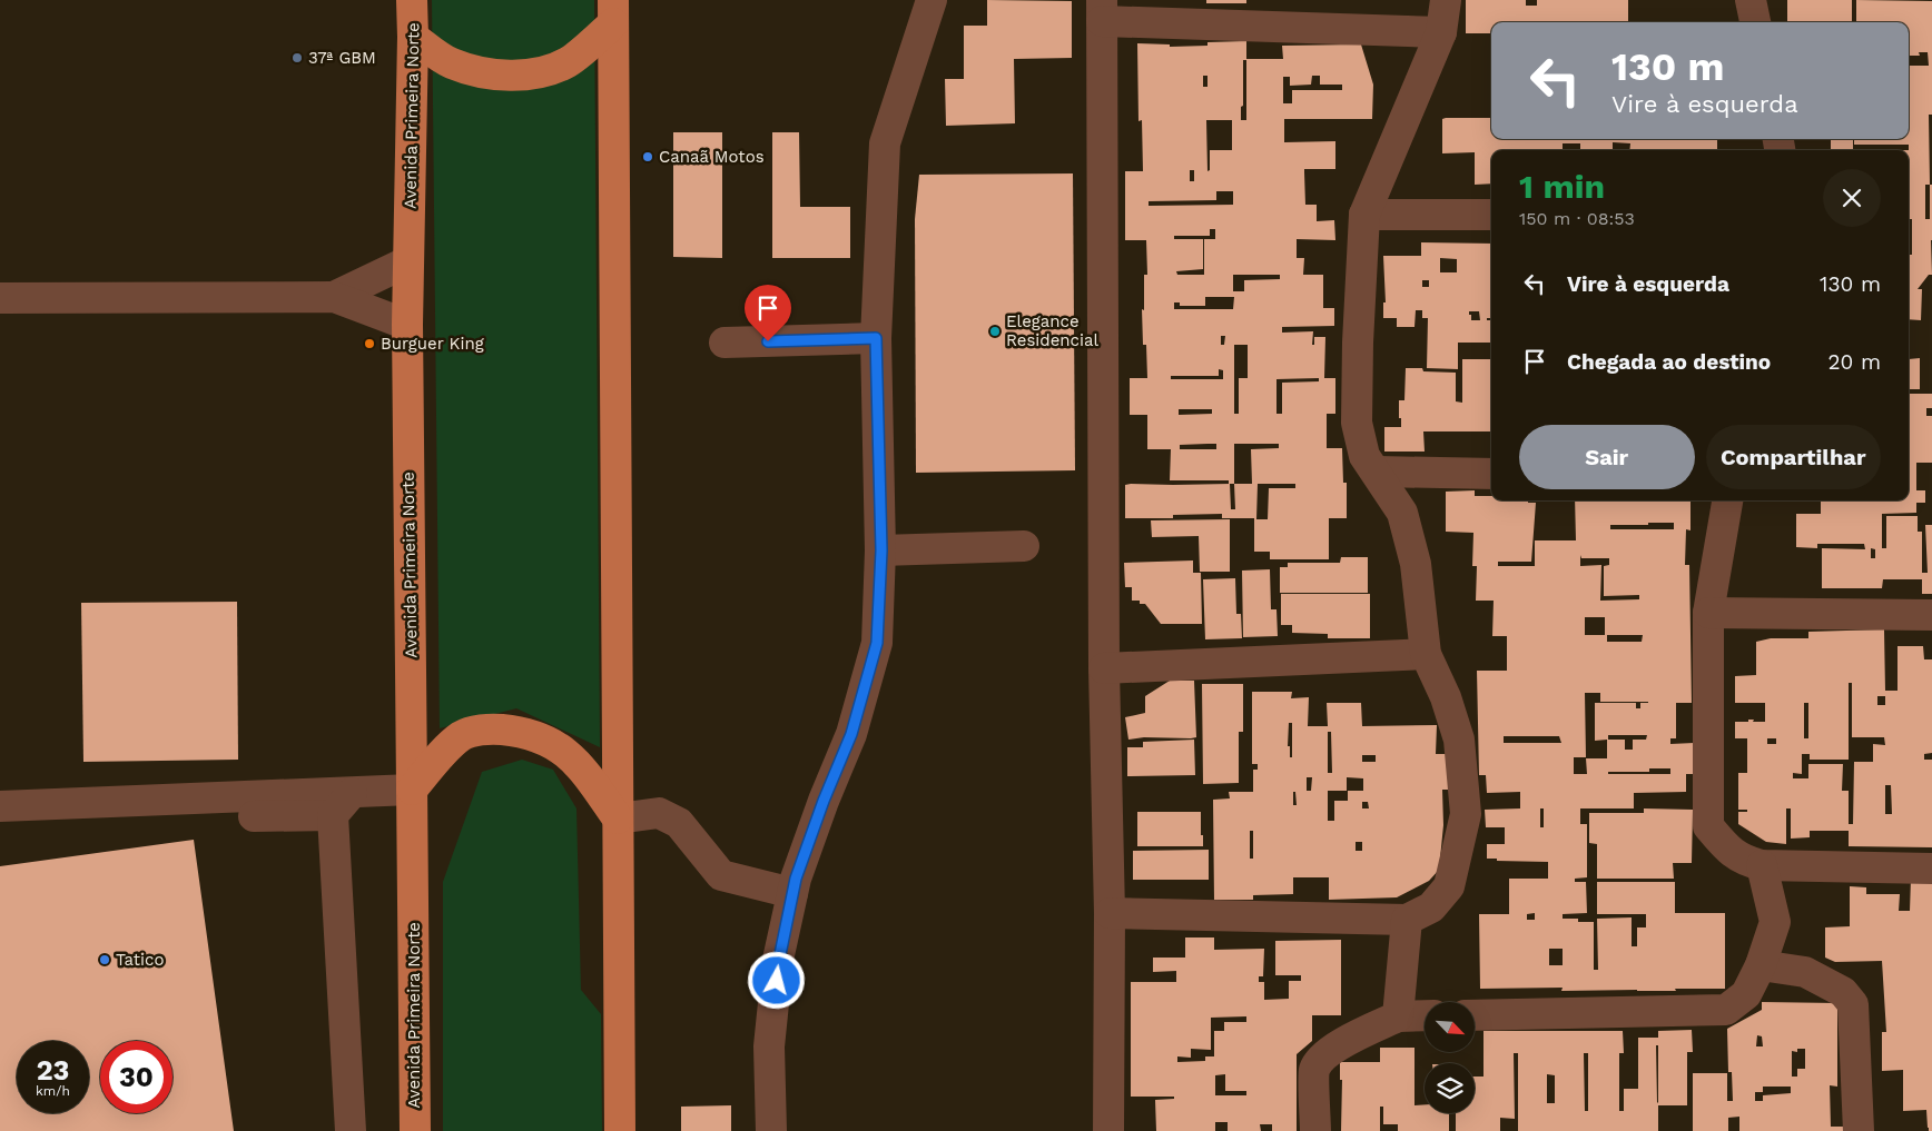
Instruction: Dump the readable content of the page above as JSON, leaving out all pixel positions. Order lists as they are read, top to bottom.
{
  "streets": {
    "main road": ["Avenida Primeira Norte"]
  },
  "places": [
    "37ª GBM",
    "Canaã Motos",
    "Elegance Residencial",
    "Burguer King",
    "Tatico"
  ],
  "north": "bottom right",
  "page": {
    "turn": ["130 m", "Vire à esquerda"],
    "heading": ["1 min", "150 m · 08:53"],
    "list": [
      {
        "name": "Vire à esquerda",
        "value": "130 m"
      },
      {
        "name": "Chegada ao destino",
        "value": "20 m"
      }
    ],
    "buttons": ["Sair", "Compartilhar"],
    "speed": "23 km/h",
    "limit": "30"
  }
}
